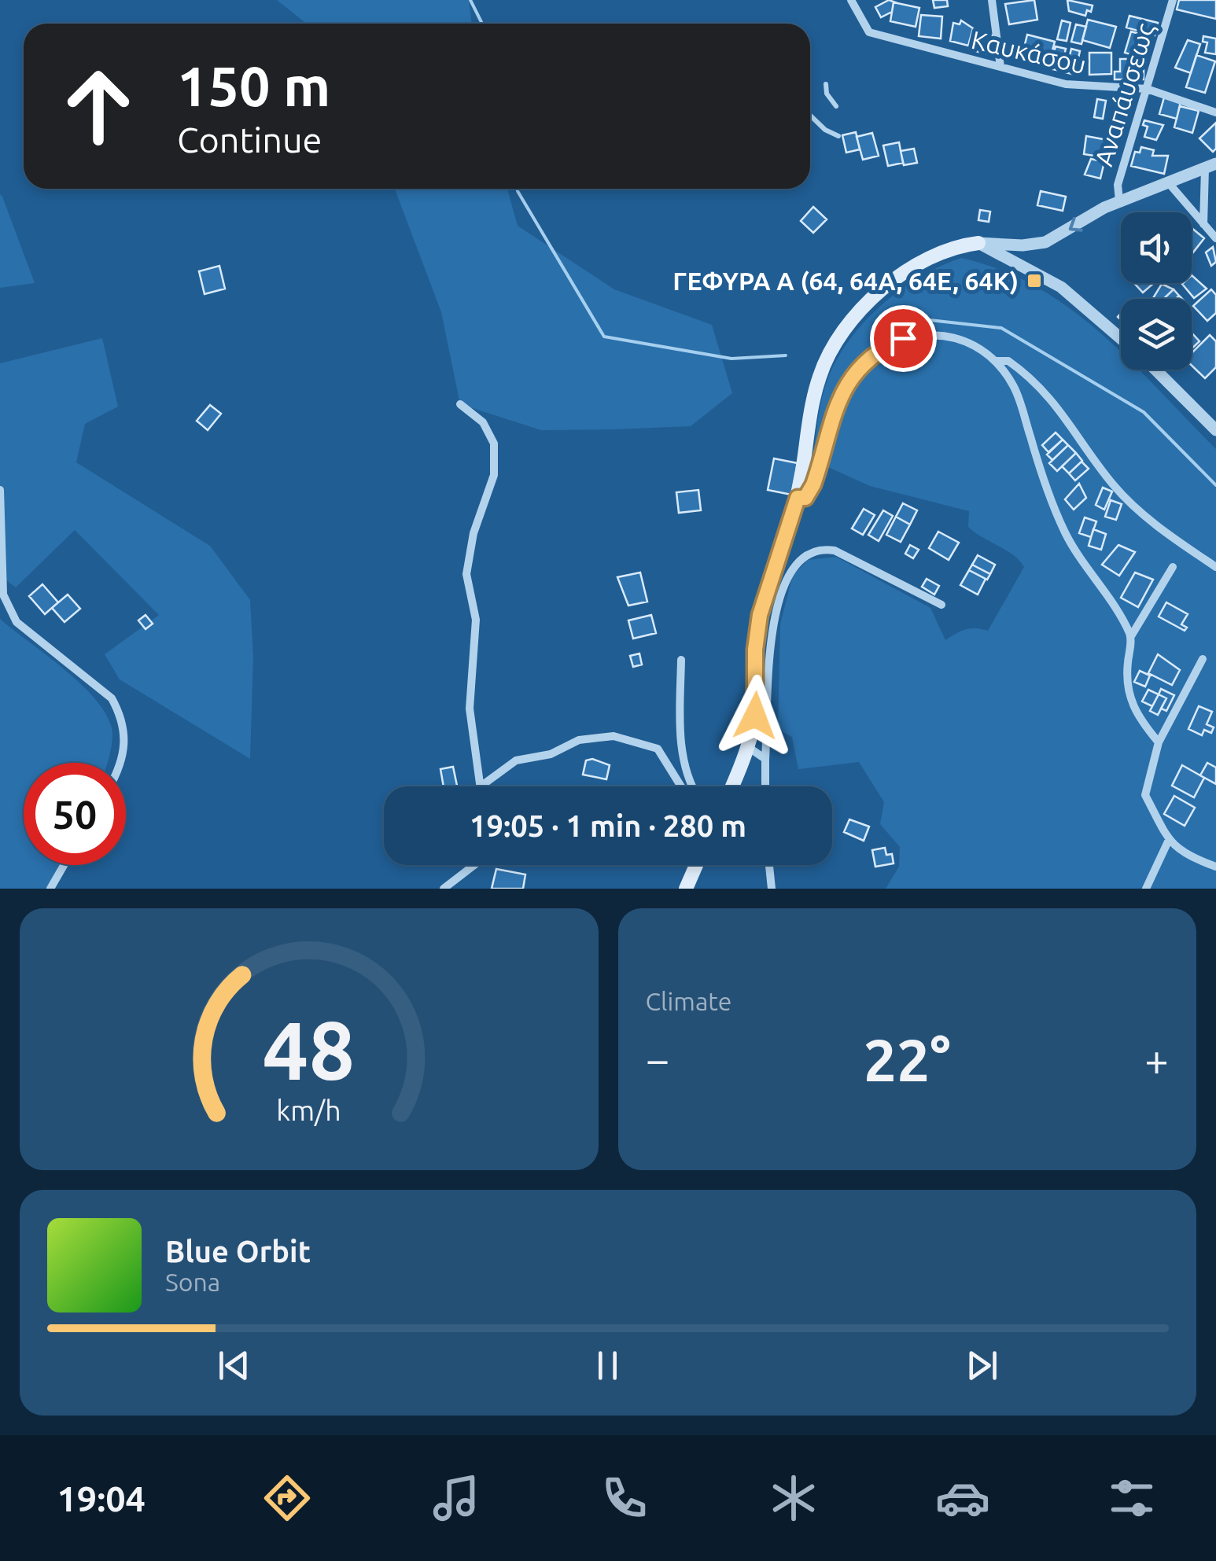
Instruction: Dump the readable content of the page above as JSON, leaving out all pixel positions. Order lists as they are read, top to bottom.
{
  "streets": {
    "street": ["Καυκάσου", "Αναπάυσεως"]
  },
  "crossings": [
    ["Καυκάσου", "Αναπάυσεως"]
  ],
  "places": {
    "transit": ["ΓΕΦΥΡΑ A (64, 64Α, 64Ε, 64Κ)"]
  },
  "page": {
    "turn": ["150 m", "Continue"],
    "limit": "50",
    "trip": "19:05 · 1 min · 280 m",
    "tile": "Climate",
    "heat": ["−", "22°", "+"],
    "song": ["Blue Orbit", "Sona"],
    "tabs": "19:04",
    "gauge": ["48", "km/h"]
  }
}
